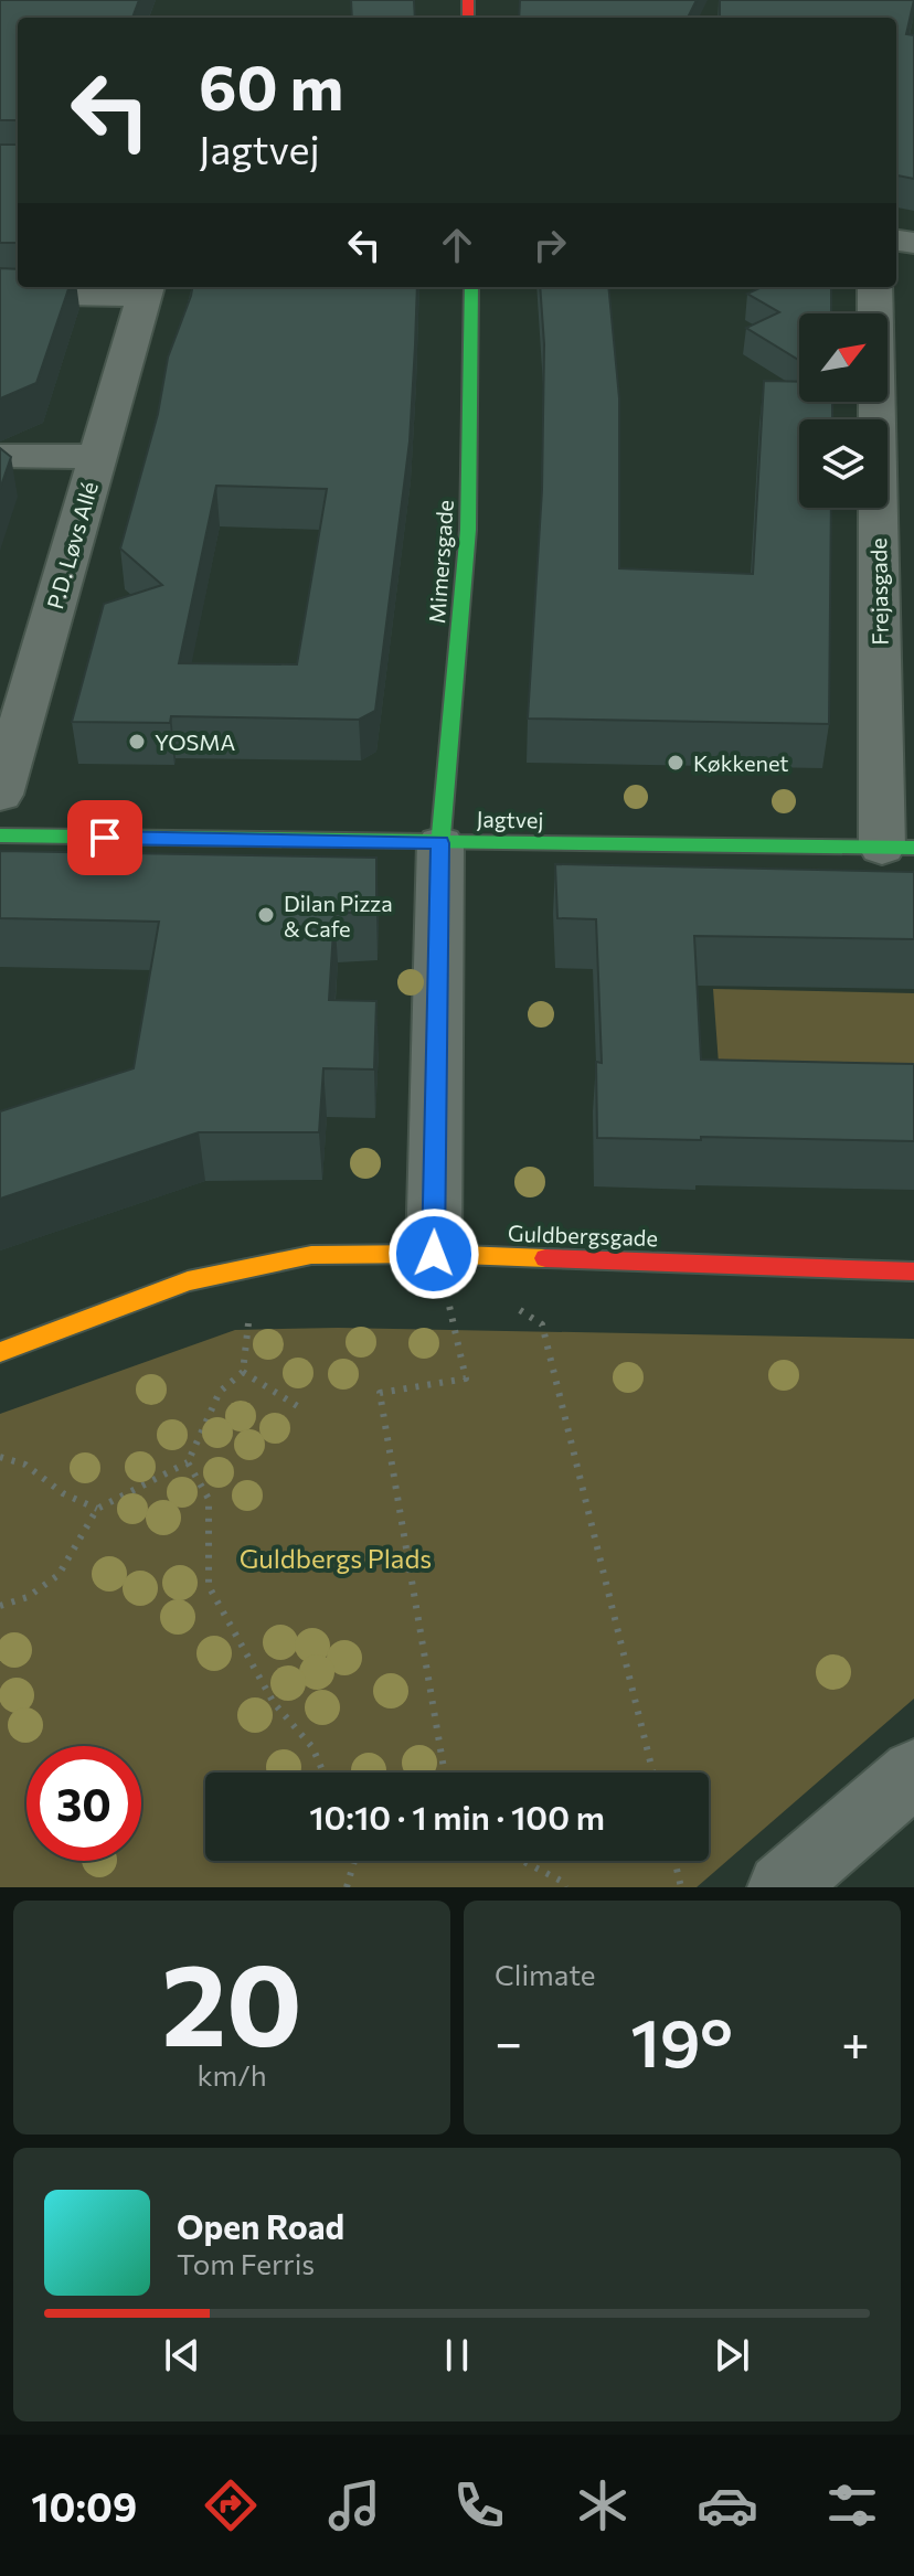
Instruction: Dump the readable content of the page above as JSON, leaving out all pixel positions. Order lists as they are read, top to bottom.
{
  "streets": {
    "street": [
      "P.D. Løvs Allé",
      "Mimersgade",
      "Frejasgade",
      "Jagtvej",
      "Guldbergsgade"
    ]
  },
  "crossings": [
    ["Mimersgade", "Jagtvej"],
    ["Frejasgade", "Jagtvej"]
  ],
  "parks": ["Guldbergs Plads"],
  "places": ["YOSMA", "Køkkenet", "Dilan Pizza & Cafe"],
  "north": "top right",
  "page": {
    "turn": ["60 m", "Jagtvej"],
    "limit": "30",
    "trip": "10:10 · 1 min · 100 m",
    "tile": [
      ["20", "km/h"],
      "Climate"
    ],
    "heat": ["−", "19°", "+"],
    "song": ["Open Road", "Tom Ferris"],
    "tabs": "10:09"
  }
}
